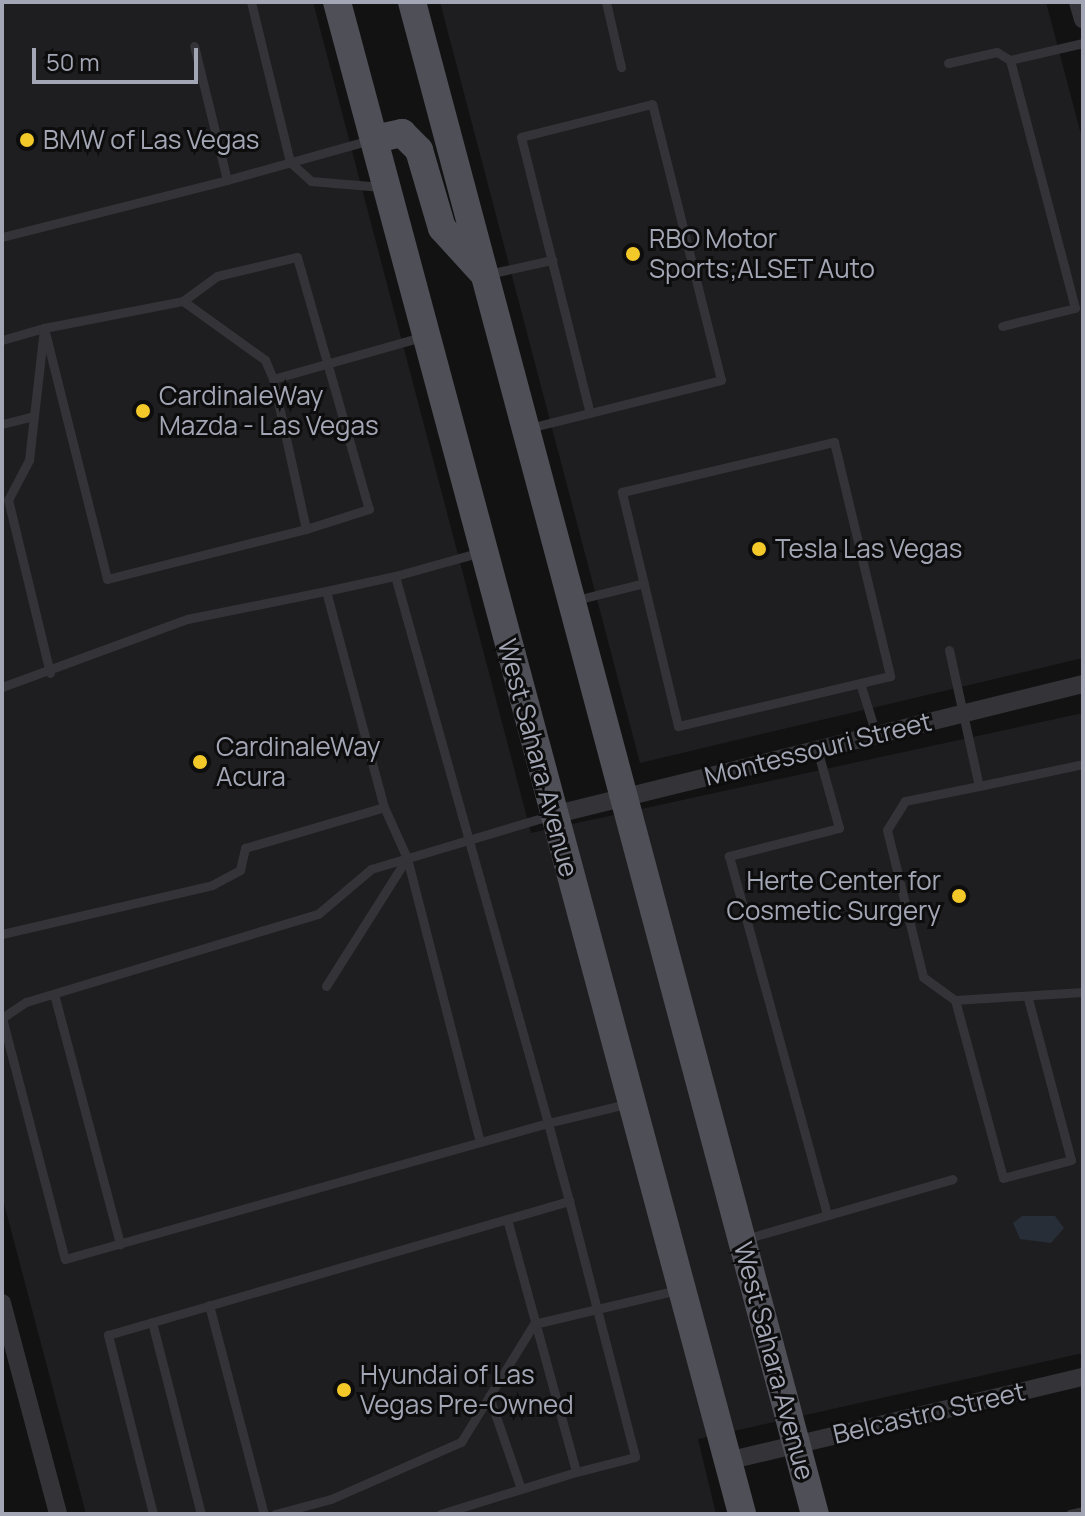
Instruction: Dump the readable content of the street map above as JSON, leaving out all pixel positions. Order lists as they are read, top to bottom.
{
  "streets": {
    "main road": ["West Sahara Avenue"],
    "street": ["Montessouri Street", "Belcastro Street"]
  },
  "crossings": [
    ["Montessouri Street", "West Sahara Avenue"],
    ["West Sahara Avenue", "Belcastro Street"]
  ],
  "places": [
    "BMW of Las Vegas",
    "RBO Motor Sports;ALSET Auto",
    "CardinaleWay Mazda - Las Vegas",
    "Tesla Las Vegas",
    "CardinaleWay Acura",
    "Herte Center for Cosmetic Surgery",
    "Hyundai of Las Vegas Pre-Owned"
  ],
  "scale_bar": "50 m"
}
